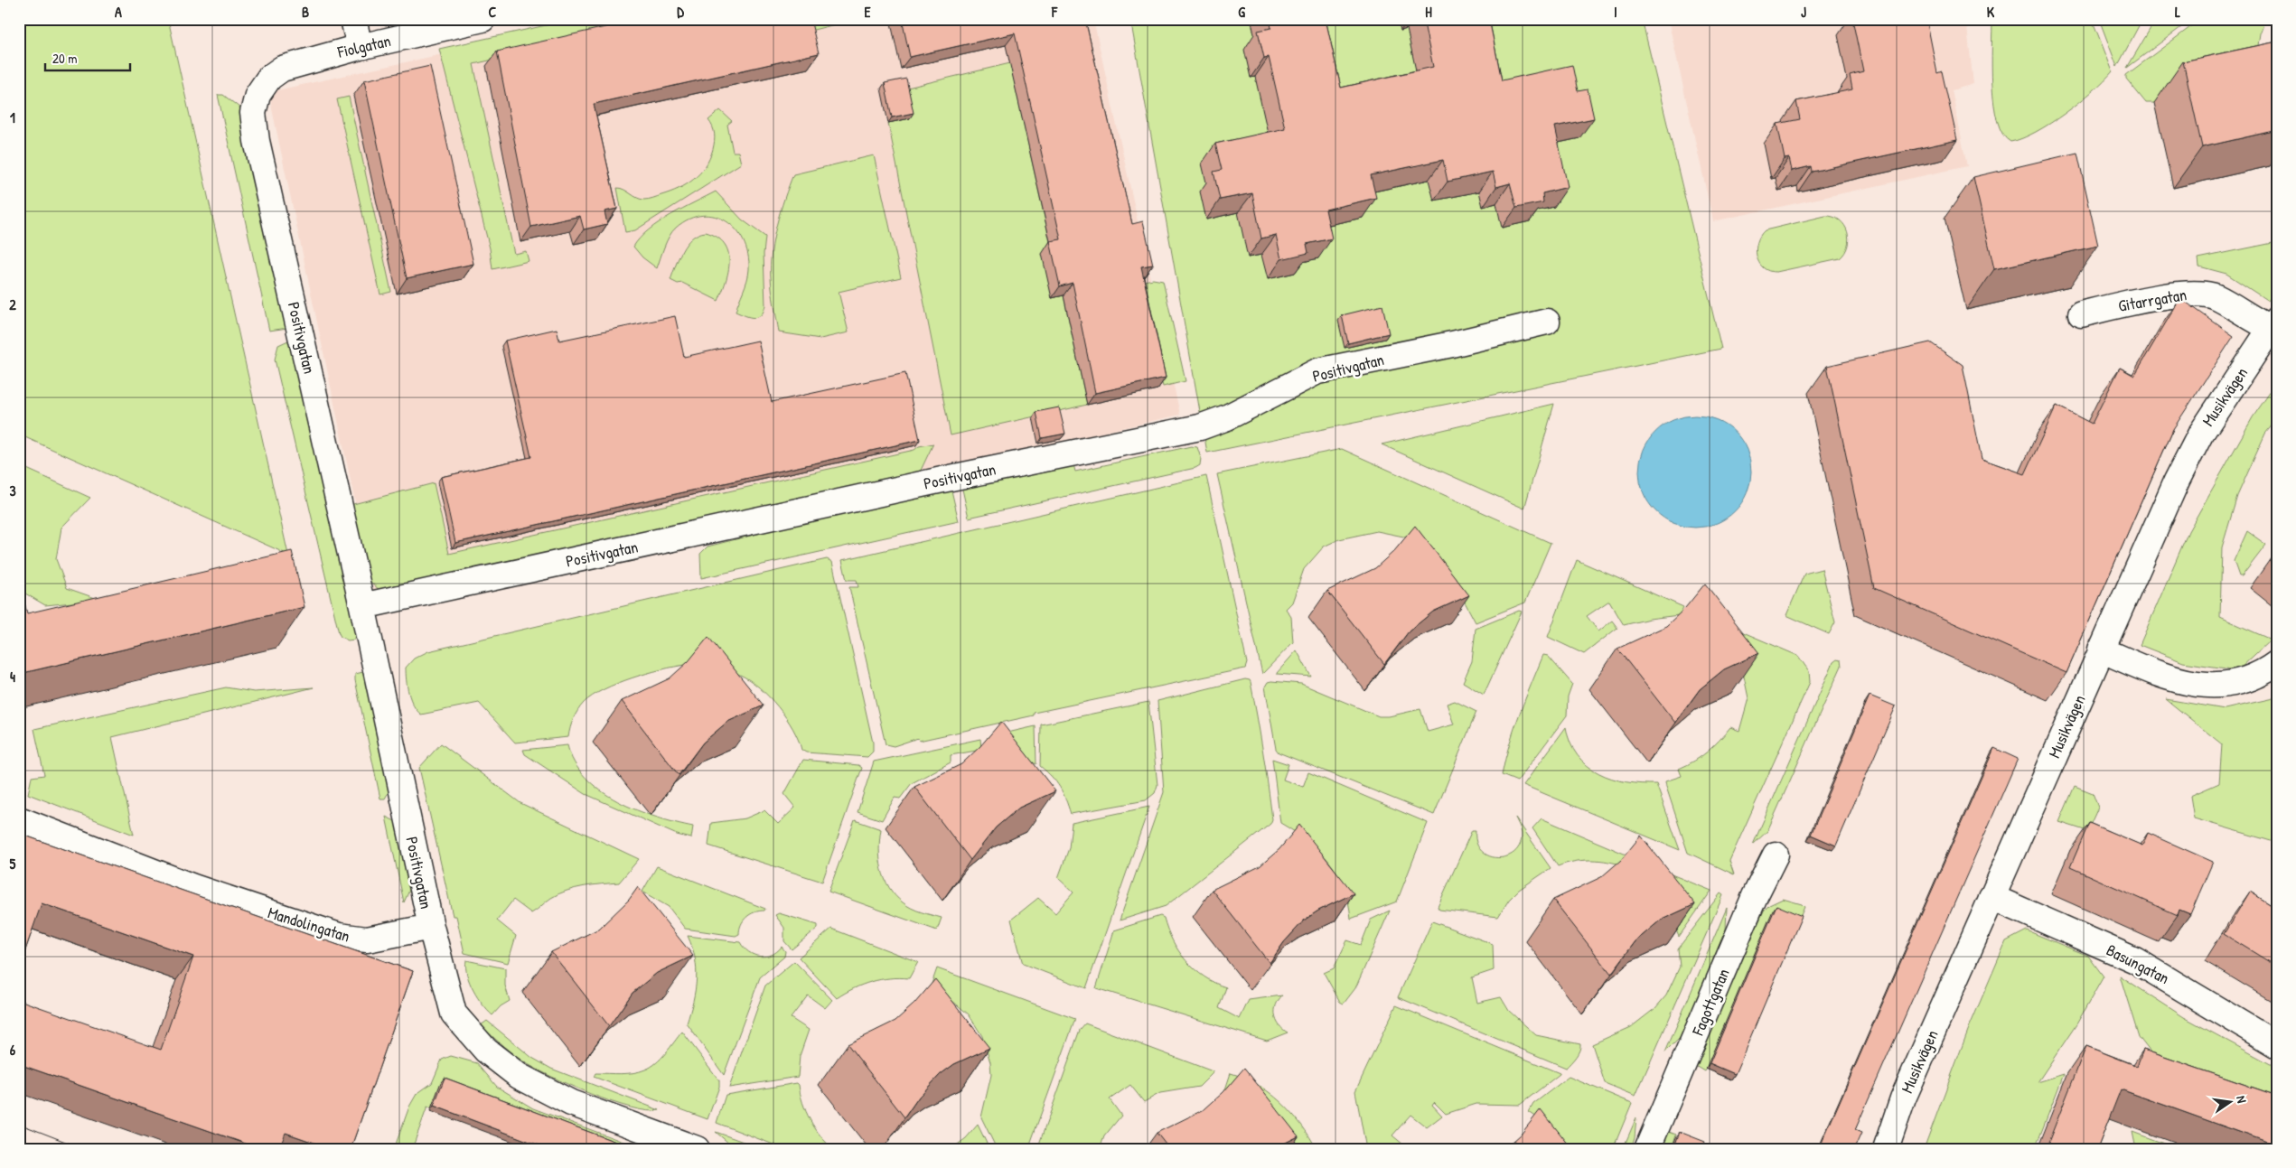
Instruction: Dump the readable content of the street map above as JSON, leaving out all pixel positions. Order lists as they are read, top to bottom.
{
  "streets": {
    "street": [
      "Fiolgatan",
      "Gitarrgatan",
      "Positivgatan",
      "Musikvägen",
      "Mandolingatan",
      "Basungatan",
      "Fagottgatan"
    ]
  },
  "crossings": [
    ["Fiolgatan", "Positivgatan"],
    ["Gitarrgatan", "Musikvägen"],
    ["Positivgatan", "Mandolingatan"],
    ["Musikvägen", "Basungatan"]
  ],
  "scale_bar": "20 m",
  "north": "right",
  "grid": {
    "columns": [
      "A",
      "B",
      "C",
      "D",
      "E",
      "F",
      "G",
      "H",
      "I",
      "J",
      "K",
      "L"
    ],
    "rows": [
      "1",
      "2",
      "3",
      "4",
      "5",
      "6"
    ]
  }
}
